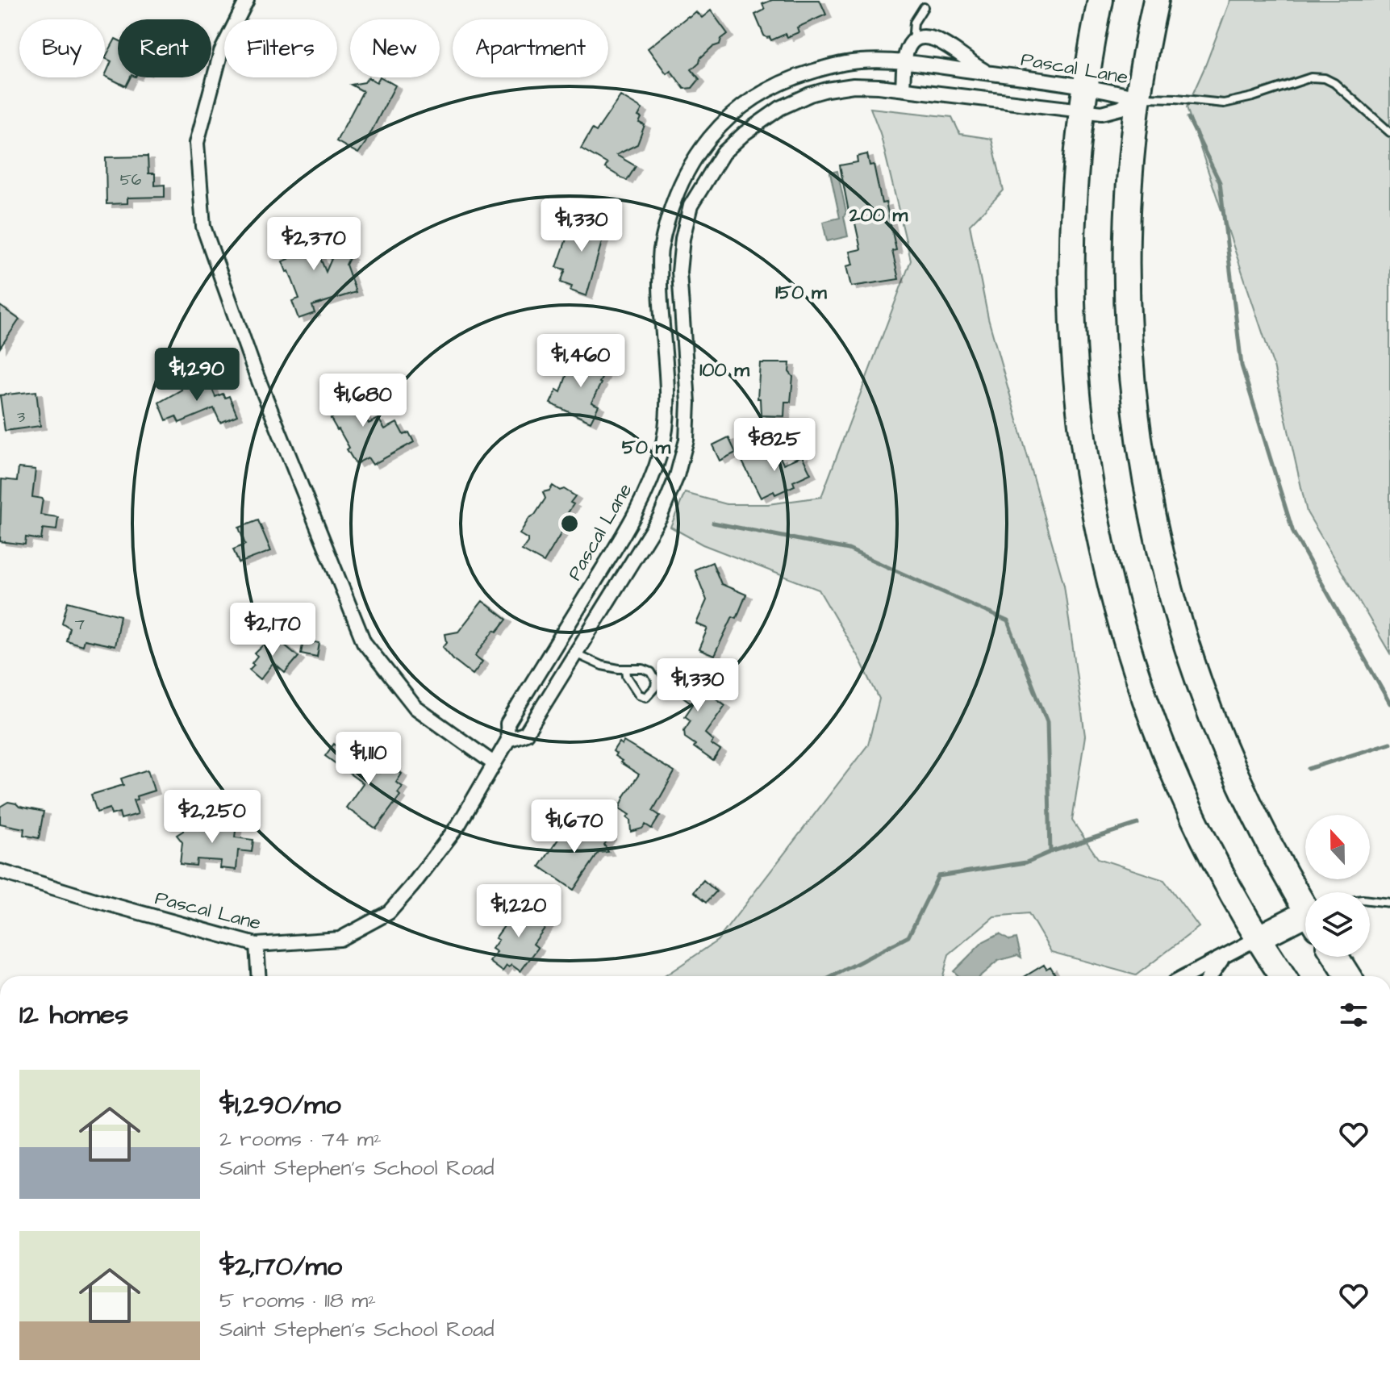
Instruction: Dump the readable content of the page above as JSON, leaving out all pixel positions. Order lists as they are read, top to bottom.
{
  "streets": {
    "street": ["Pascal Lane"]
  },
  "house_numbers": ["56", "3", "7"],
  "north": "top",
  "page": {
    "chip": [
      "Buy",
      "Rent",
      "Filters",
      "New",
      "Apartment"
    ],
    "price": [
      "$1,330",
      "$2,370",
      "$1,460",
      "$1,290",
      "$1,680",
      "$825",
      "$2,170",
      "$1,330",
      "$1,110",
      "$2,250",
      "$1,670",
      "$1,220"
    ],
    "heading": "12 homes",
    "list": [
      {
        "name": "$1,290/mo",
        "note": "2 rooms · 74 m² · Saint Stephen's School Road"
      },
      {
        "name": "$2,170/mo",
        "note": "5 rooms · 118 m² · Saint Stephen's School Road"
      }
    ]
  },
  "rings": [
    "200 m",
    "150 m",
    "100 m",
    "50 m"
  ]
}
